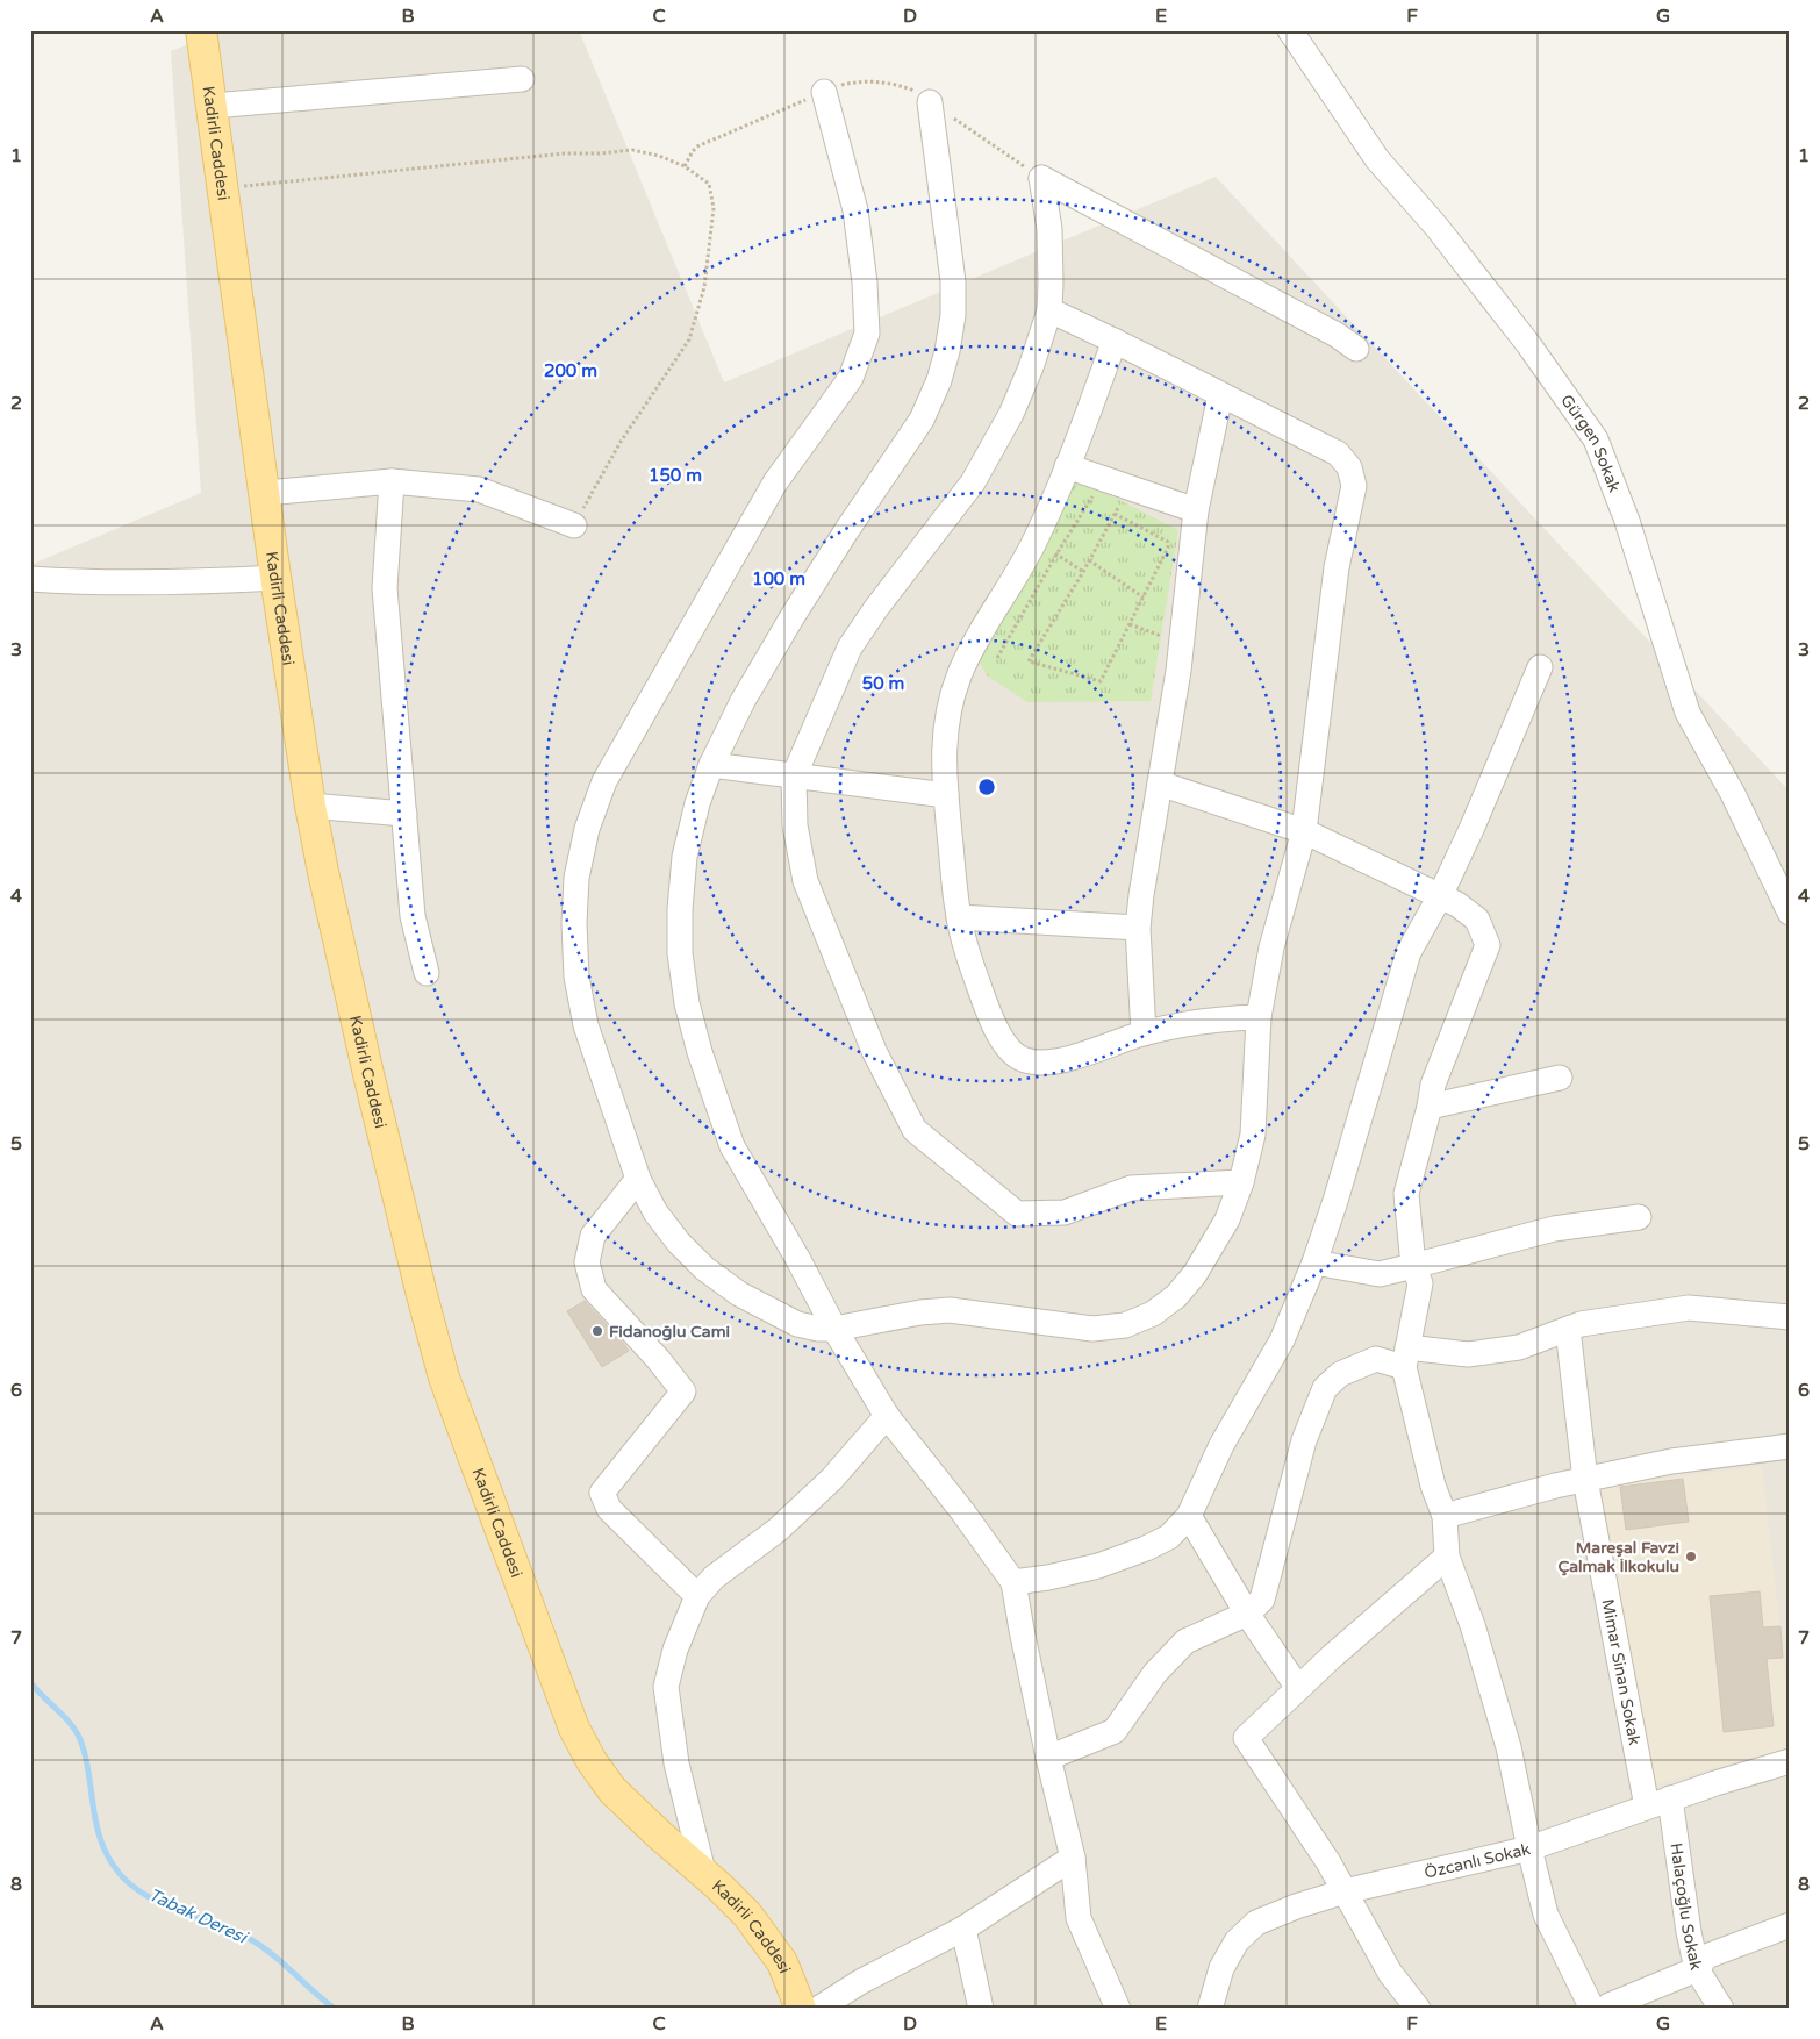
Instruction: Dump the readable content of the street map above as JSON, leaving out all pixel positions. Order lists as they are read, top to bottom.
{
  "streets": {
    "main road": ["Kadirli Caddesi"],
    "street": [
      "Gürgen Sokak",
      "Mimar Sinan Sokak",
      "Özcanlı Sokak",
      "Halaçoğlu Sokak"
    ]
  },
  "crossings": [
    ["Mimar Sinan Sokak", "Özcanlı Sokak"],
    ["Özcanlı Sokak", "Halaçoğlu Sokak"]
  ],
  "water": ["Tabak Deresi"],
  "places": ["Fidanoğlu Cami", "Mareşal Favzi Çalmak İlkokulu"],
  "grid": {
    "columns": [
      "A",
      "B",
      "C",
      "D",
      "E",
      "F",
      "G"
    ],
    "rows": [
      "1",
      "2",
      "3",
      "4",
      "5",
      "6",
      "7",
      "8"
    ]
  },
  "rings": [
    "200 m",
    "150 m",
    "100 m",
    "50 m"
  ]
}
